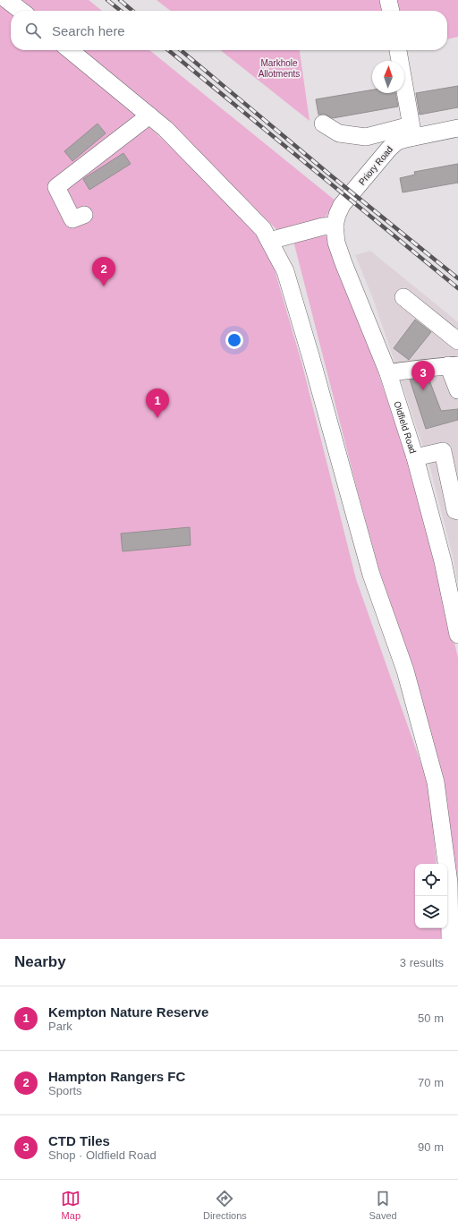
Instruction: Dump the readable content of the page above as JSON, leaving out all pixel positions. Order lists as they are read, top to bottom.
{
  "streets": {
    "street": ["Priory Road", "Oldfield Road"]
  },
  "crossings": [
    ["Priory Road", "Oldfield Road"]
  ],
  "parks": ["Markhole Allotments"],
  "north": "top",
  "page": {
    "search": "Search here",
    "pins": ["2", "3", "1"],
    "heading": ["Nearby", "3 results"],
    "list": [
      {
        "mark": "1",
        "name": "Kempton Nature Reserve",
        "note": "Park",
        "value": "50 m"
      },
      {
        "mark": "2",
        "name": "Hampton Rangers FC",
        "note": "Sports",
        "value": "70 m"
      },
      {
        "mark": "3",
        "name": "CTD Tiles",
        "note": "Shop · Oldfield Road",
        "value": "90 m"
      }
    ],
    "nav": ["Map", "Directions", "Saved"]
  }
}
